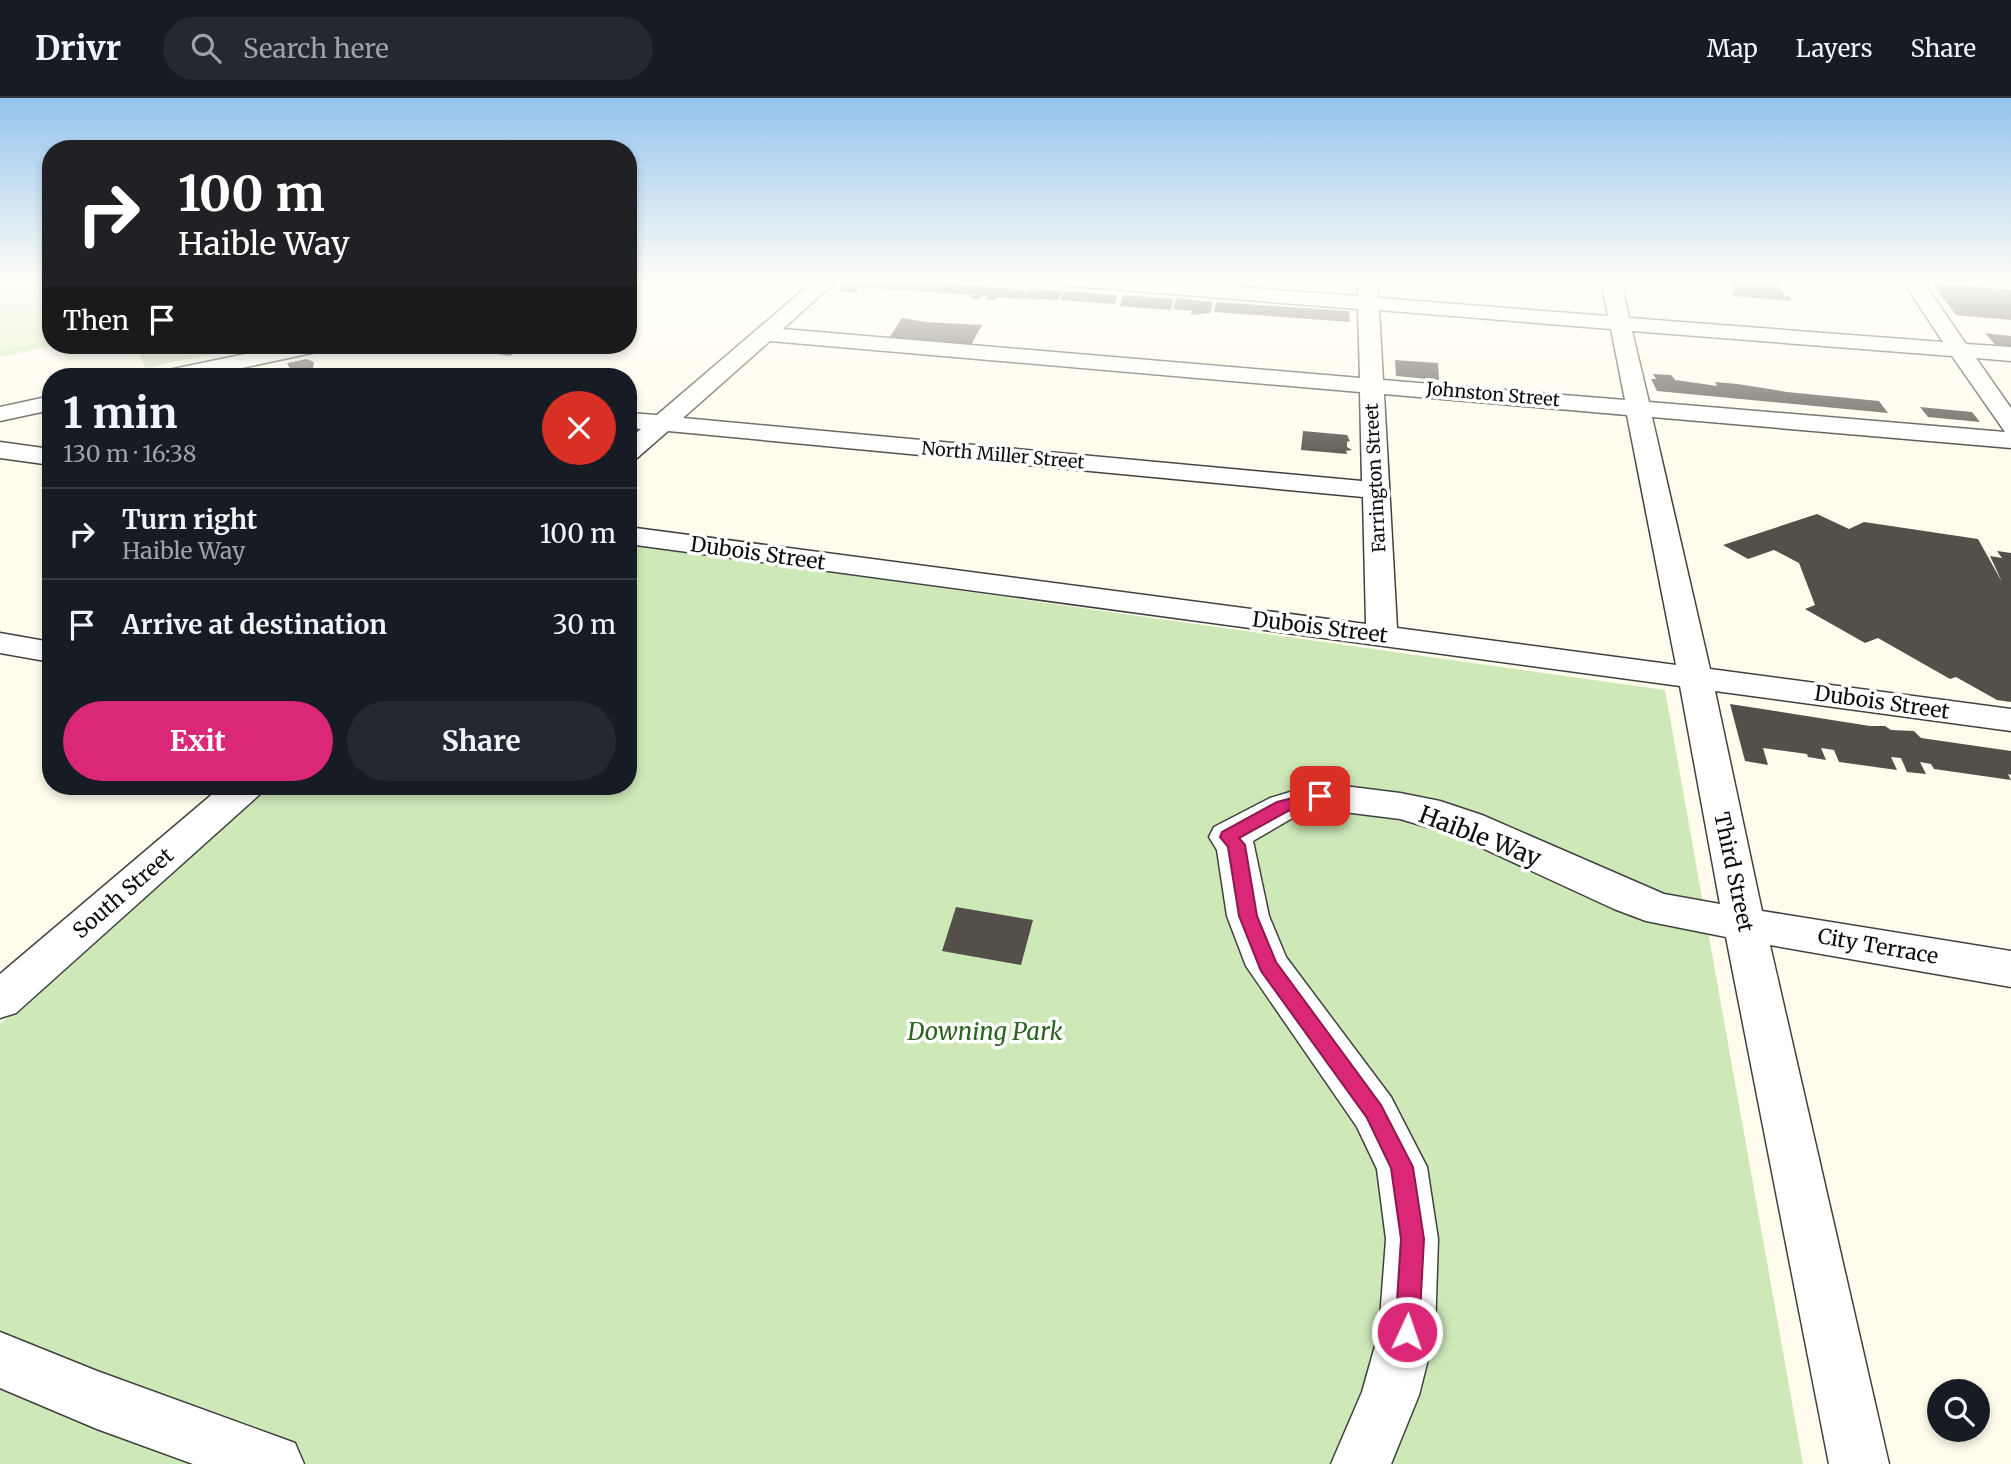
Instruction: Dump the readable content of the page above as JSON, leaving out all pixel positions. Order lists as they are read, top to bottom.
{
  "streets": {
    "street": [
      "Johnston Street",
      "North Miller Street",
      "Farrington Street",
      "Dubois Street",
      "Haible Way",
      "Third Street",
      "South Street",
      "City Terrace"
    ]
  },
  "crossings": [
    ["Johnston Street", "Farrington Street"],
    ["Johnston Street", "Third Street"],
    ["North Miller Street", "Farrington Street"],
    ["Farrington Street", "Dubois Street"],
    ["Dubois Street", "Third Street"],
    ["Haible Way", "Third Street"],
    ["Haible Way", "City Terrace"],
    ["Third Street", "City Terrace"]
  ],
  "parks": ["Downing Park"],
  "page": {
    "header": "Drivr",
    "search": "Search here",
    "nav": ["Map", "Layers", "Share"],
    "turn": ["100 m", "Haible Way"],
    "then": "Then",
    "heading": ["1 min", "130 m · 16:38"],
    "list": [
      {
        "name": "Turn right",
        "note": "Haible Way",
        "value": "100 m"
      },
      {
        "name": "Arrive at destination",
        "value": "30 m"
      }
    ],
    "buttons": ["Exit", "Share"]
  }
}
